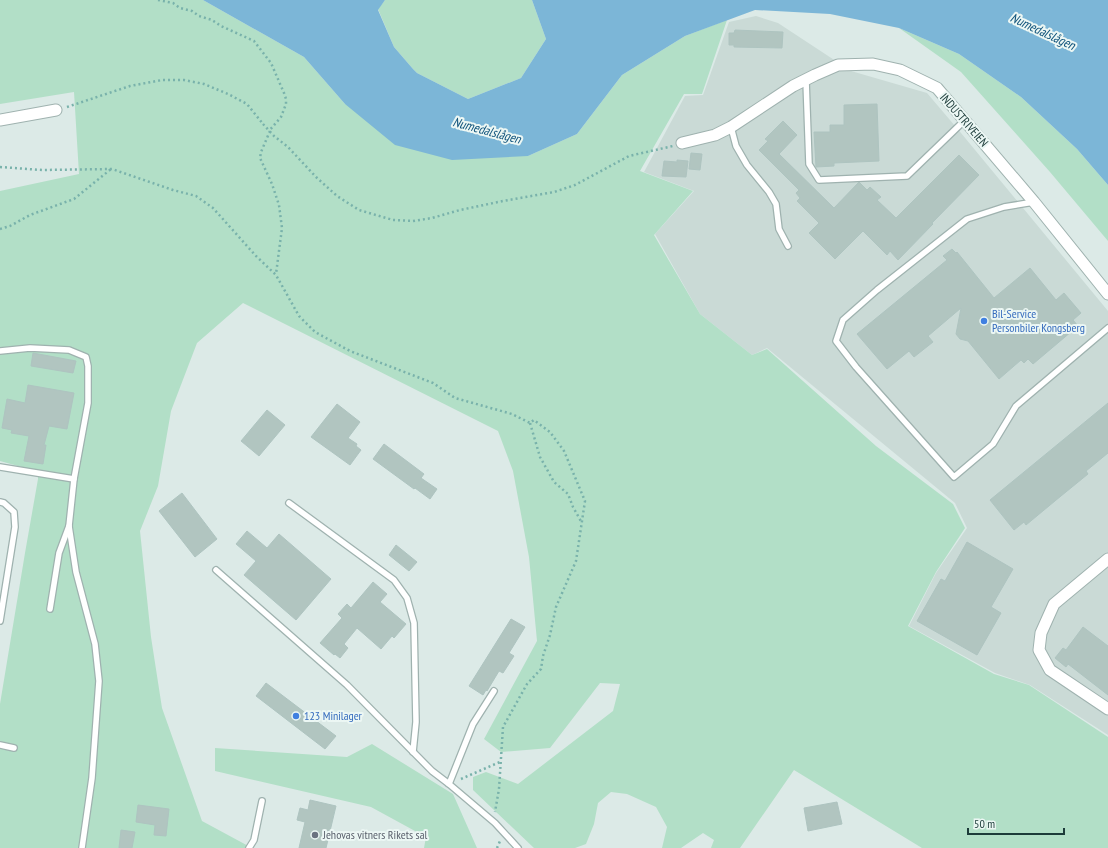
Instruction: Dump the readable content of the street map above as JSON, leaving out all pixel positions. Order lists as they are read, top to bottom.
{
  "streets": {
    "street": ["INDUSTRIVEIEN"]
  },
  "water": ["Numedalslågen"],
  "places": ["Bil-Service Personbiler Kongsberg", "123 Minilager", "Jehovas vitners Rikets sal"],
  "scale_bar": "50 m"
}
